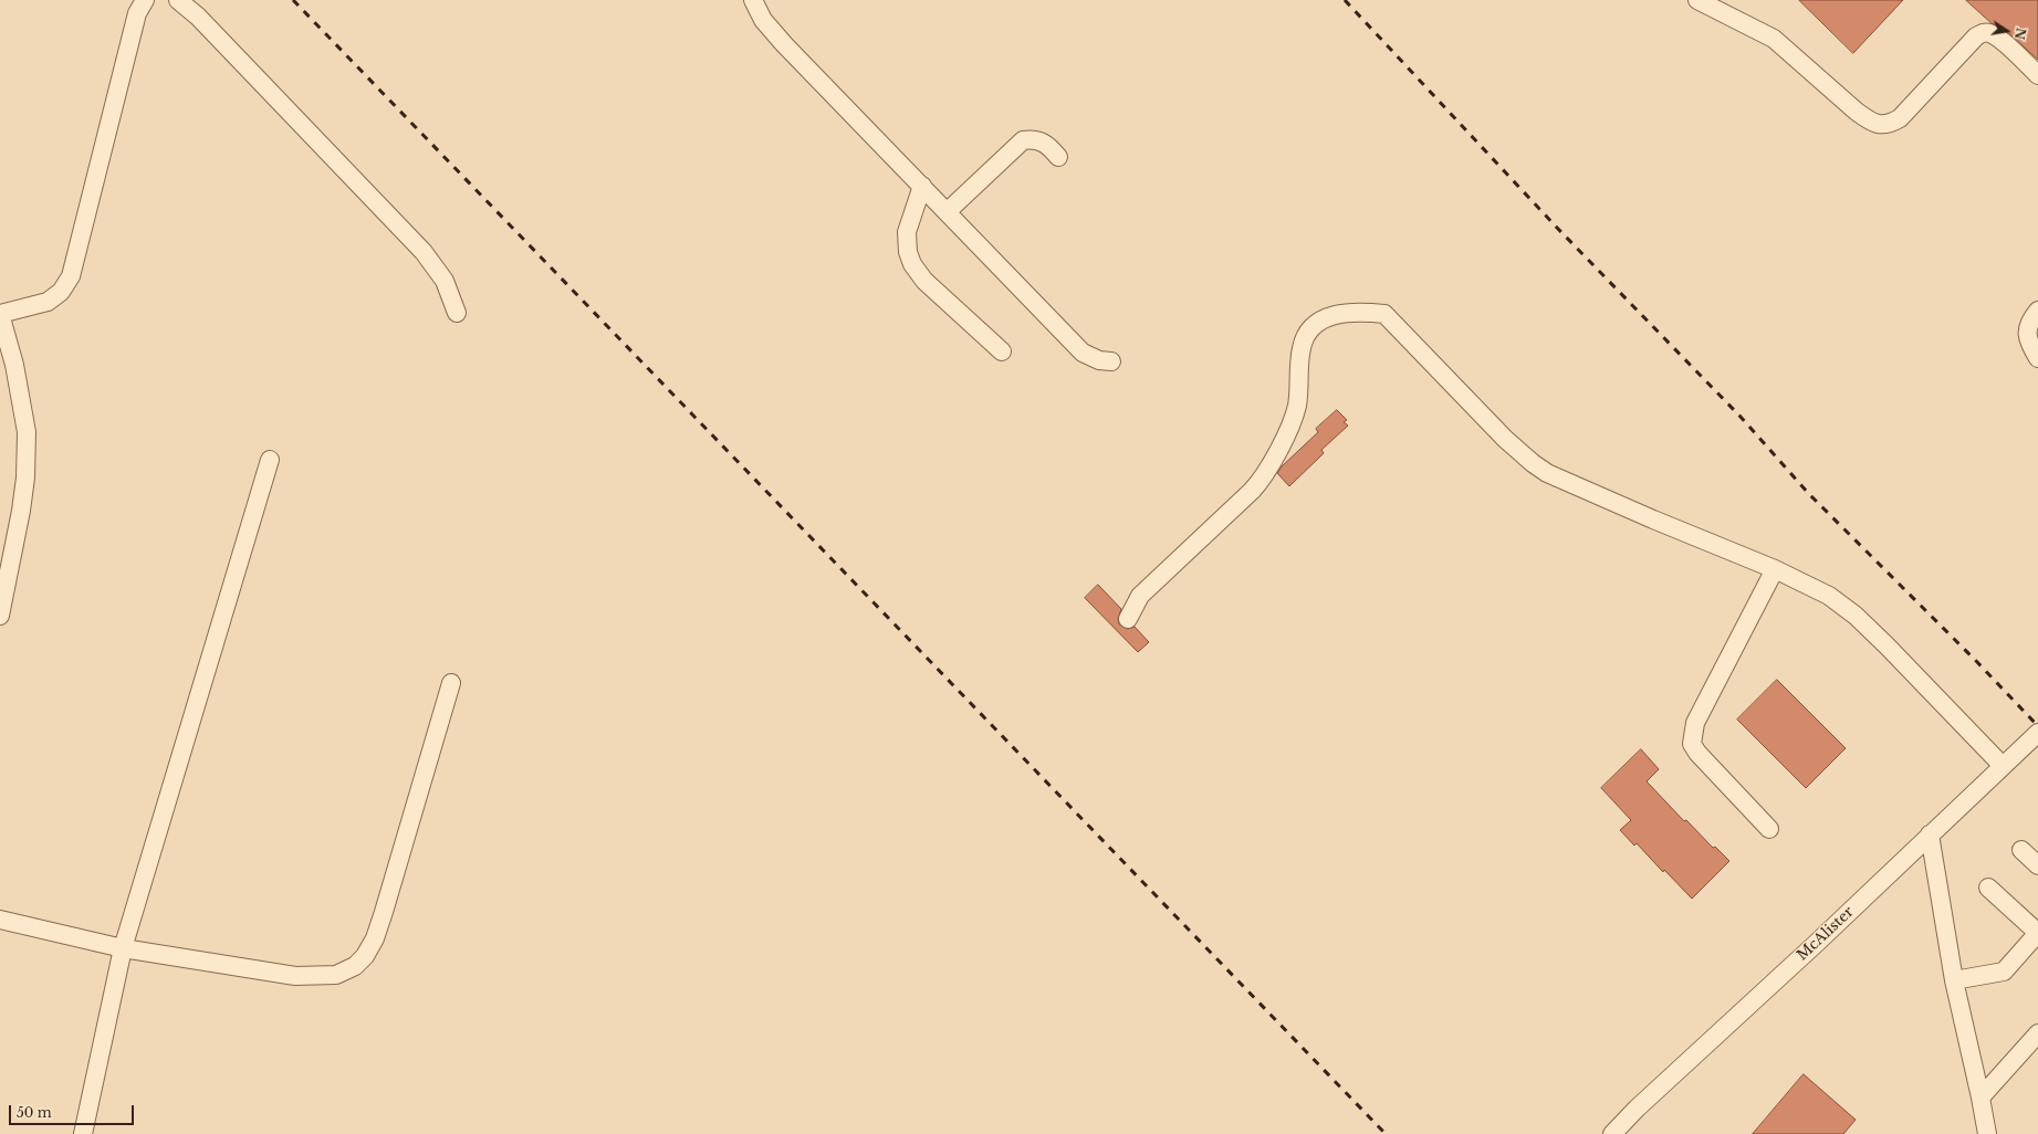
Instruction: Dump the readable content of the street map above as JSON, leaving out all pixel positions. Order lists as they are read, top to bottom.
{
  "streets": {
    "street": ["McAlister"]
  },
  "scale_bar": "50 m",
  "north": "right"
}
